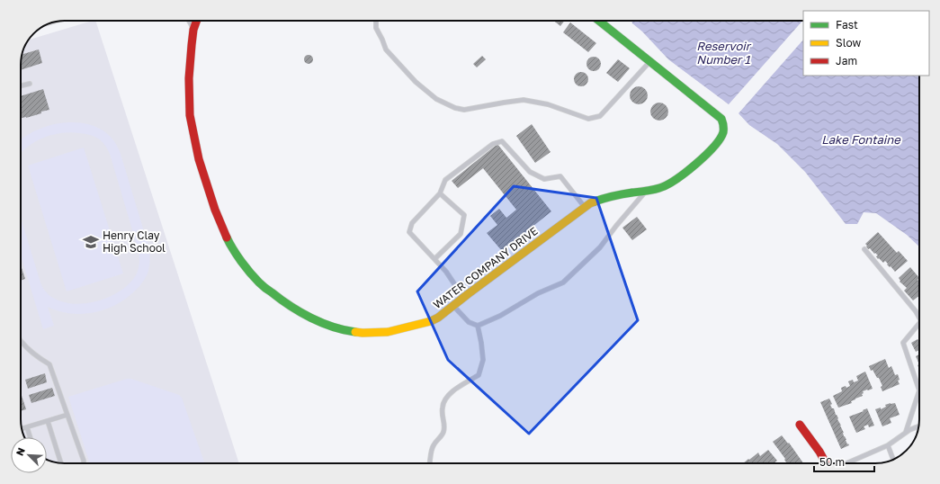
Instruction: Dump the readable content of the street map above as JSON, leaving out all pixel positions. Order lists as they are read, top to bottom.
{
  "streets": {
    "street": ["WATER COMPANY DRIVE"]
  },
  "water": ["Reservoir Number 1", "Lake Fontaine"],
  "places": {
    "school or university": ["Henry Clay High School"]
  },
  "legend": ["Fast", "Slow", "Jam"],
  "scale_bar": "50 m",
  "north": "top left"
}
